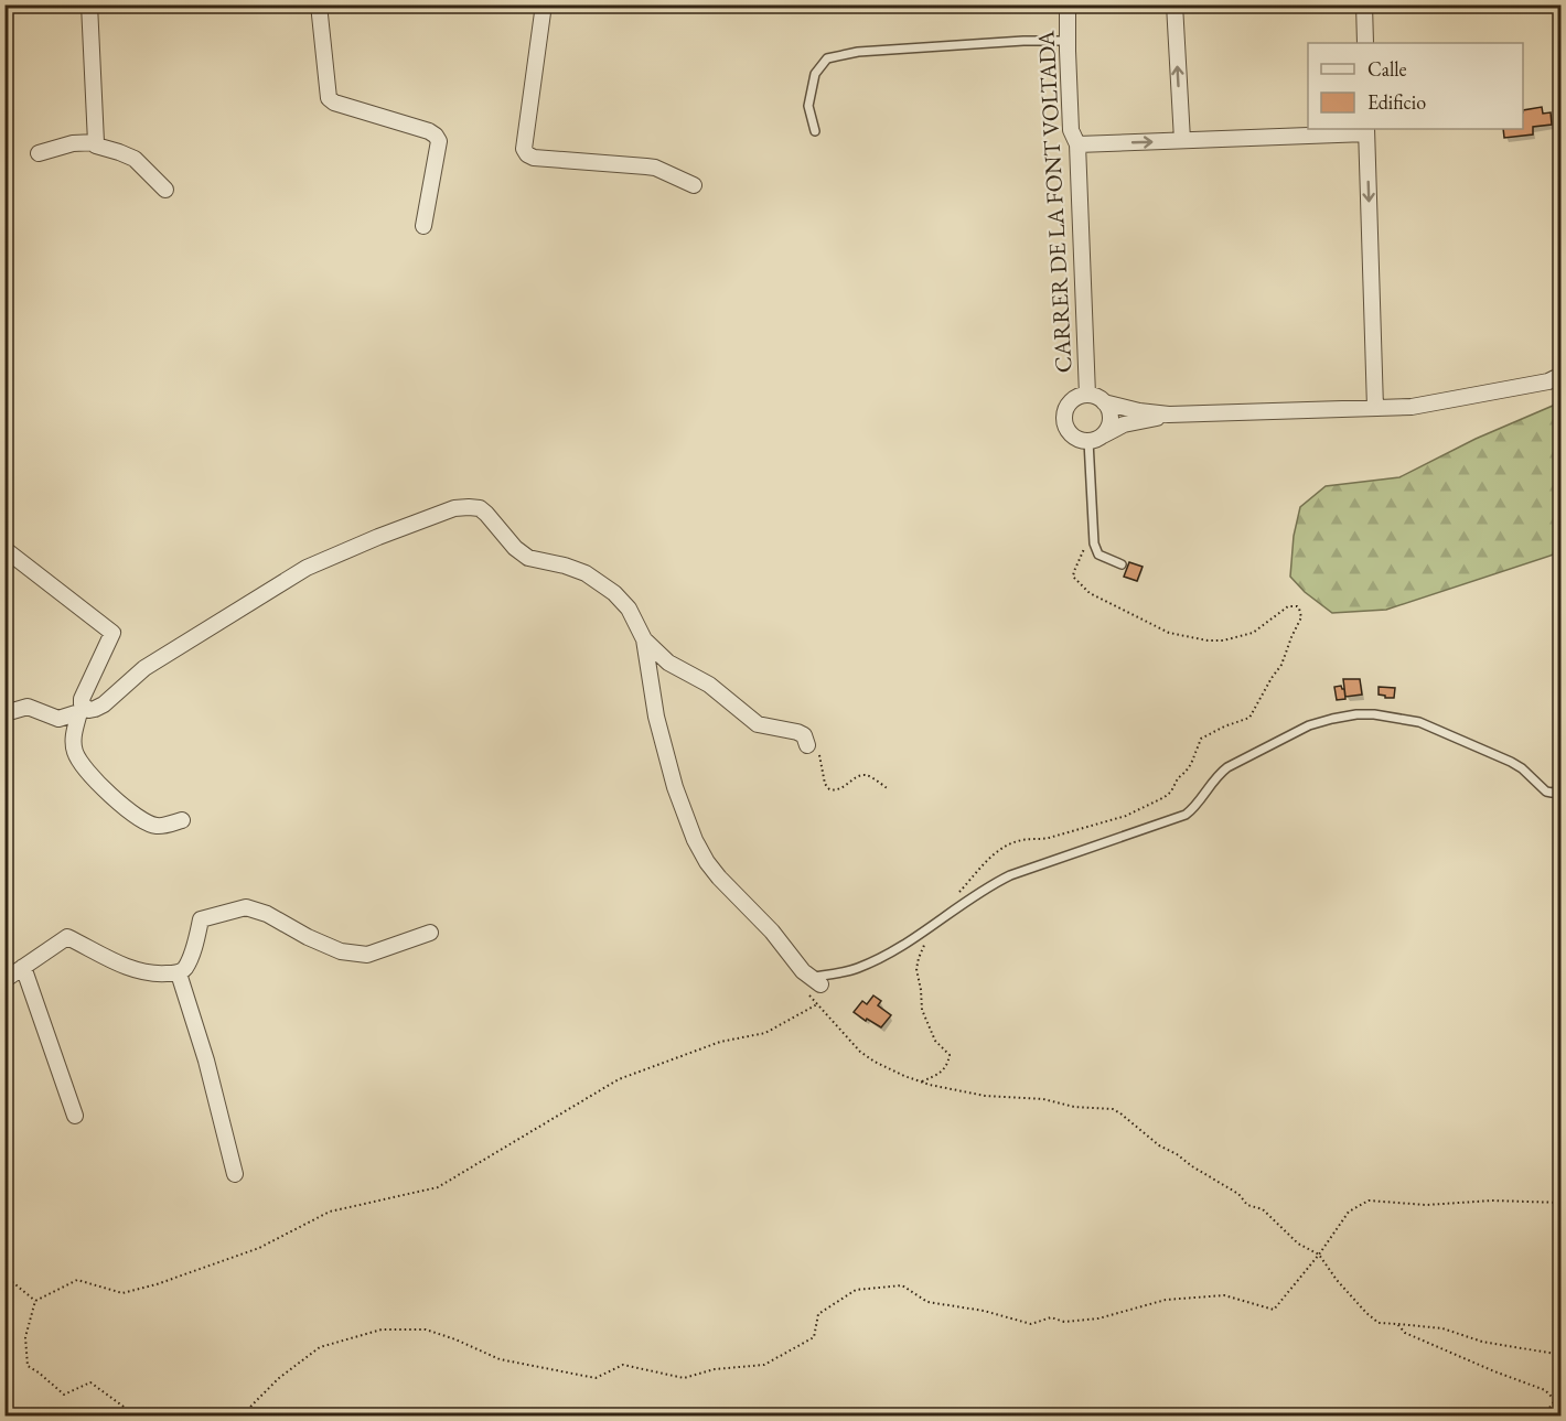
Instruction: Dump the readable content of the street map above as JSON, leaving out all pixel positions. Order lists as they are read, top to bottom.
{
  "streets": {
    "street": ["CARRER DE LA FONT VOLTADA"]
  },
  "legend": ["Calle", "Edificio"]
}
